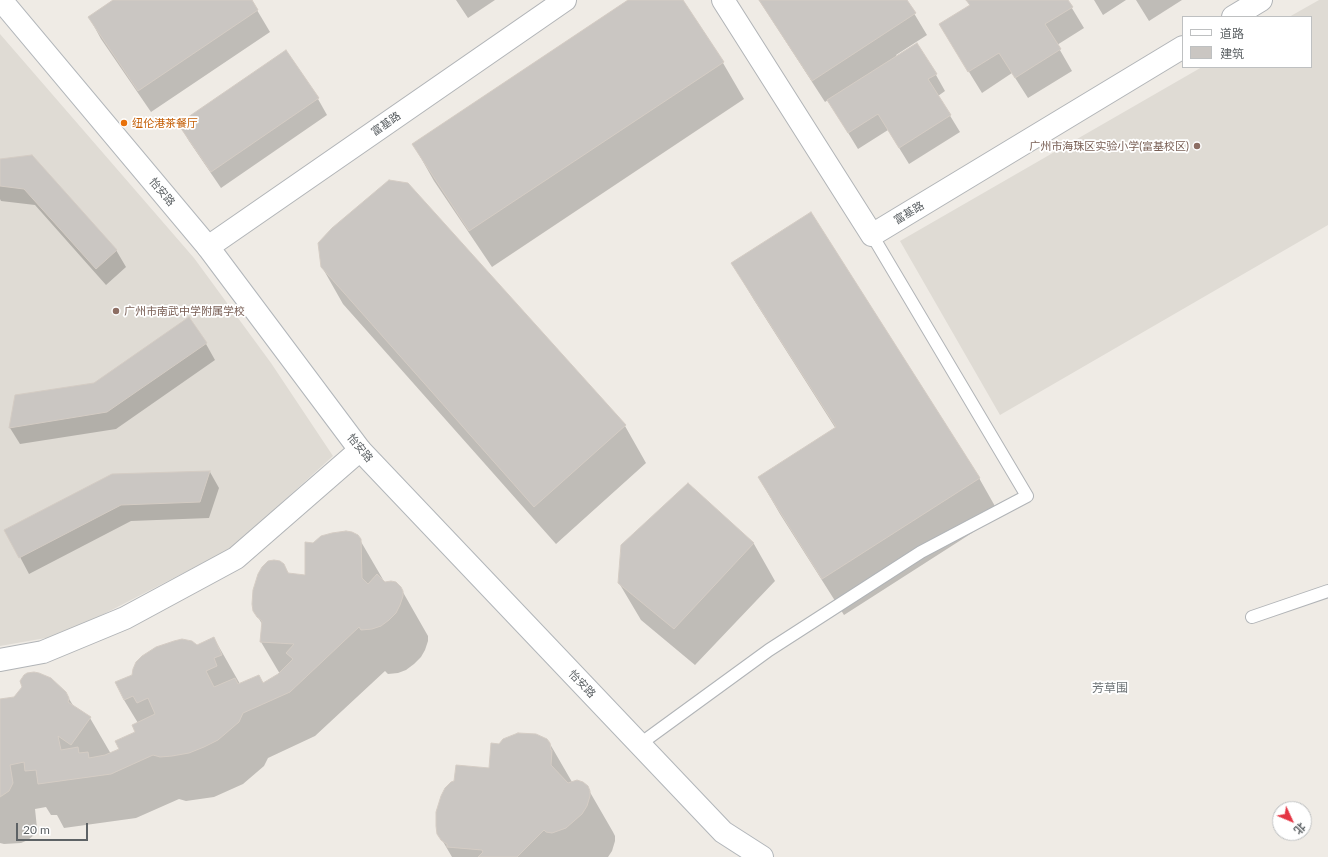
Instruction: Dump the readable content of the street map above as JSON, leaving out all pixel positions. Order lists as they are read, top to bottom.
{
  "streets": {
    "street": ["富基路", "怡安路"]
  },
  "crossings": [
    ["富基路", "怡安路"]
  ],
  "districts": ["芳草围"],
  "places": ["纽伦港茶餐厅", "广州市海珠区实验小学(富基校区)", "广州市南武中学附属学校"],
  "legend": ["道路", "建筑"],
  "scale_bar": "20 m",
  "north": "bottom right"
}
